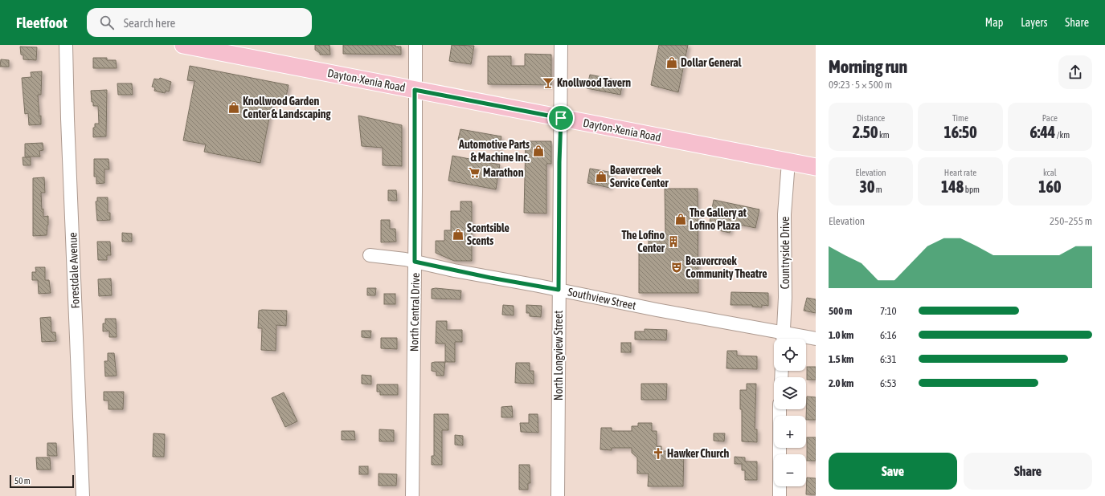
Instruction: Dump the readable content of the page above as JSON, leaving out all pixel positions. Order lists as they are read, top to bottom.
{
  "streets": {
    "main road": ["Dayton-Xenia Road"],
    "street": [
      "Countryside Drive",
      "Forestdale Avenue",
      "Southview Street",
      "North Central Drive",
      "North Longview Street"
    ]
  },
  "crossings": [
    ["Dayton-Xenia Road", "Countryside Drive"],
    ["Dayton-Xenia Road", "North Central Drive"],
    ["Dayton-Xenia Road", "North Longview Street"],
    ["Countryside Drive", "Southview Street"],
    ["Southview Street", "North Central Drive"],
    ["Southview Street", "North Longview Street"]
  ],
  "places": {
    "shop": [
      "Dollar General",
      "Knollwood Garden Center & Landscaping",
      "Automotive Parts & Machine Inc.",
      "Beavercreek Service Center",
      "The Gallery at Lofino Plaza",
      "Scentsible Scents"
    ],
    "bar": ["Knollwood Tavern"],
    "supermarket": ["Marathon"],
    "building": ["The Lofino Center"],
    "theatre": ["Beavercreek Community Theatre"],
    "church": ["Hawker Church"]
  },
  "scale_bar": "50 m",
  "page": {
    "header": "Fleetfoot",
    "search": "Search here",
    "nav": ["Map", "Layers", "Share"],
    "heading": ["Morning run", "09:23 · 5 × 500 m"],
    "stats": [
      ["Distance", "2.50 km"],
      ["Time", "16:50"],
      ["Pace", "6:44 /km"],
      ["Elevation", "30 m"],
      ["Heart rate", "148 bpm"],
      ["kcal", "160"]
    ],
    "chart": ["Elevation", "250–255 m"],
    "list": [
      {
        "name": "500 m",
        "note": "7:10"
      },
      {
        "name": "1.0 km",
        "note": "6:16"
      },
      {
        "name": "1.5 km",
        "note": "6:31"
      },
      {
        "name": "2.0 km",
        "note": "6:53"
      }
    ],
    "map_buttons": ["+", "−"],
    "buttons": ["Save", "Share"],
    "scale": "50 m"
  }
}
